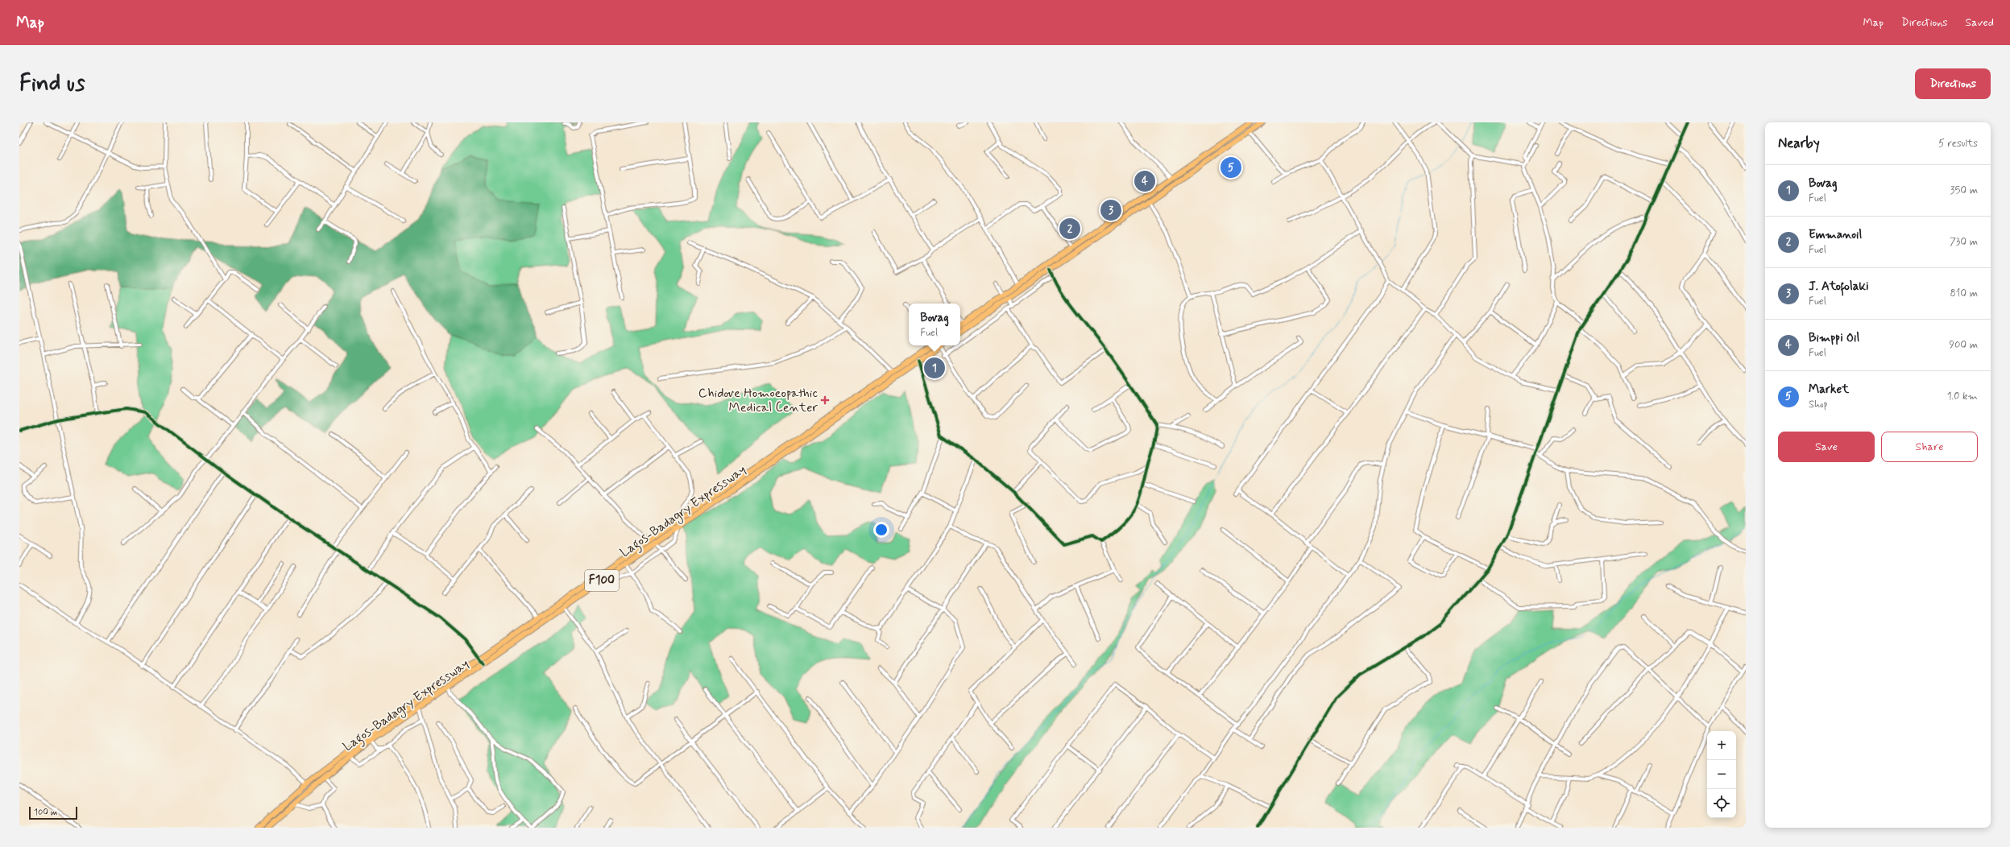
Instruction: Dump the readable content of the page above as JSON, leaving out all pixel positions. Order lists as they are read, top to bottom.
{
  "streets": {
    "highway": ["Lagos-Badagry Expressway", "F100"]
  },
  "places": {
    "health": ["Chidove Homoeopathic Medical Center"]
  },
  "scale_bar": "100 m",
  "page": {
    "header": "Map",
    "nav": ["Map", "Directions", "Saved"],
    "buttons": [
      "Directions",
      ["Save", "Share"]
    ],
    "title": "Find us",
    "heading": ["Nearby", "5 results"],
    "pins": [
      "5",
      "4",
      "3",
      "2",
      "1"
    ],
    "list": [
      {
        "mark": "1",
        "name": "Bovag",
        "note": "Fuel",
        "value": "350 m"
      },
      {
        "mark": "2",
        "name": "Emmanoil",
        "note": "Fuel",
        "value": "730 m"
      },
      {
        "mark": "3",
        "name": "J. Atofolaki",
        "note": "Fuel",
        "value": "810 m"
      },
      {
        "mark": "4",
        "name": "Bimppi Oil",
        "note": "Fuel",
        "value": "900 m"
      },
      {
        "mark": "5",
        "name": "Market",
        "note": "Shop",
        "value": "1.0 km"
      }
    ],
    "popup": ["Bovag", "Fuel"],
    "map_buttons": ["+", "−"],
    "scale": "100 m"
  }
}
